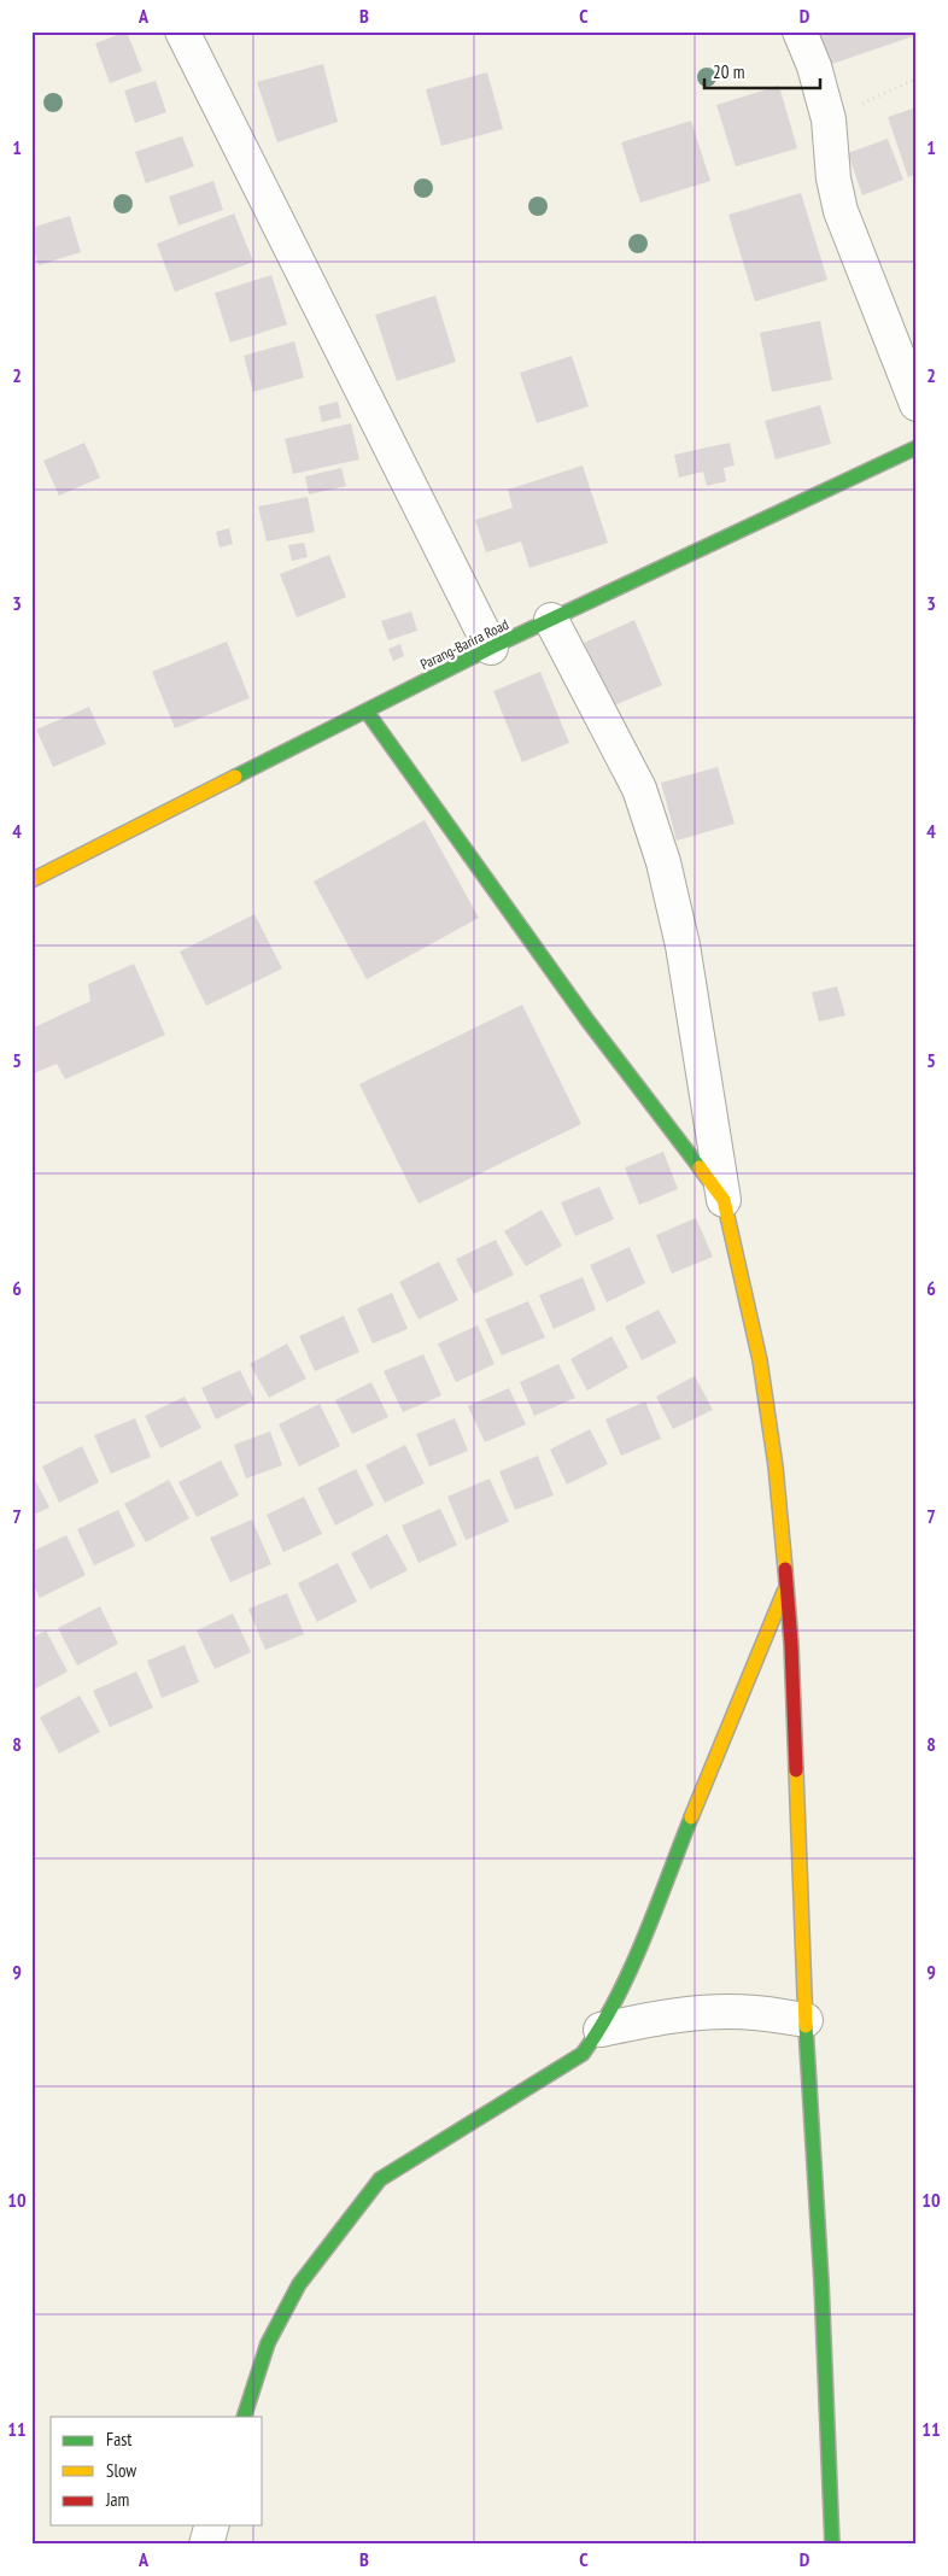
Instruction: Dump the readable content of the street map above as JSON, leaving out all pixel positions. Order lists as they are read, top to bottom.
{
  "streets": {
    "street": ["Parang-Barira Road"]
  },
  "legend": ["Fast", "Slow", "Jam"],
  "scale_bar": "20 m",
  "grid": {
    "columns": [
      "A",
      "B",
      "C",
      "D"
    ],
    "rows": [
      "1",
      "2",
      "3",
      "4",
      "5",
      "6",
      "7",
      "8",
      "9",
      "10",
      "11"
    ]
  }
}
